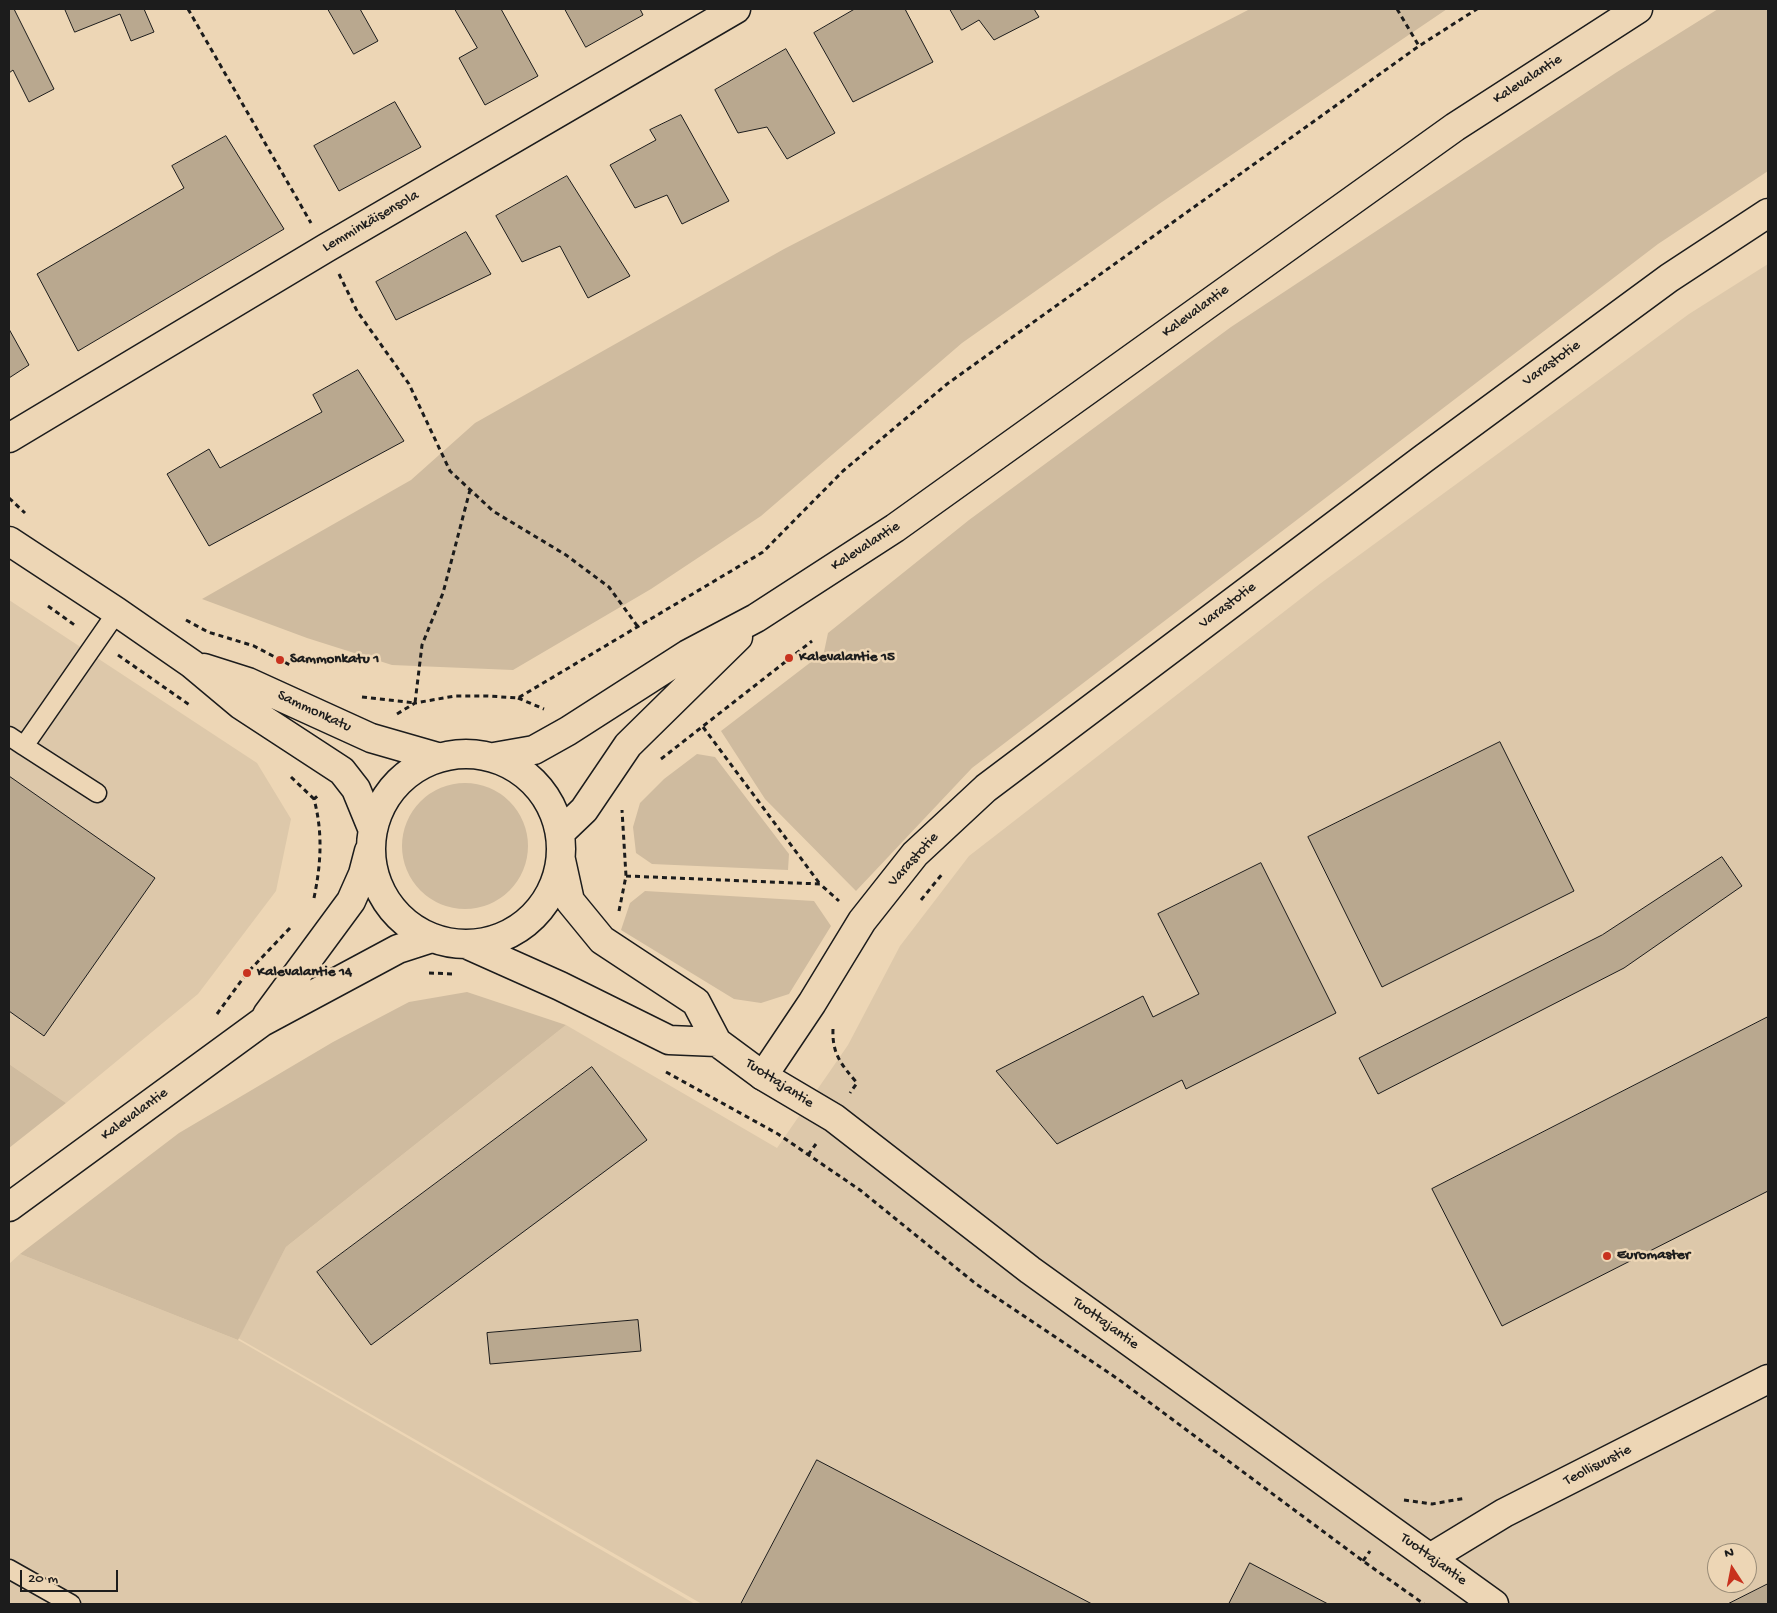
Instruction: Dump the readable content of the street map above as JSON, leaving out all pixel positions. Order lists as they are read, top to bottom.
{
  "streets": {
    "street": [
      "Kalevalantie",
      "Lemminkäisensola",
      "Varastotie",
      "Sammonkatu",
      "Tuottajantie",
      "Teollisuustie"
    ]
  },
  "crossings": [
    ["Kalevalantie", "Sammonkatu"],
    ["Varastotie", "Tuottajantie"],
    ["Tuottajantie", "Teollisuustie"]
  ],
  "places": [
    "Kalevalantie 15",
    "Sammonkatu 1",
    "Kalevalantie 14",
    "Euromaster"
  ],
  "scale_bar": "20 m",
  "north": "top"
}
